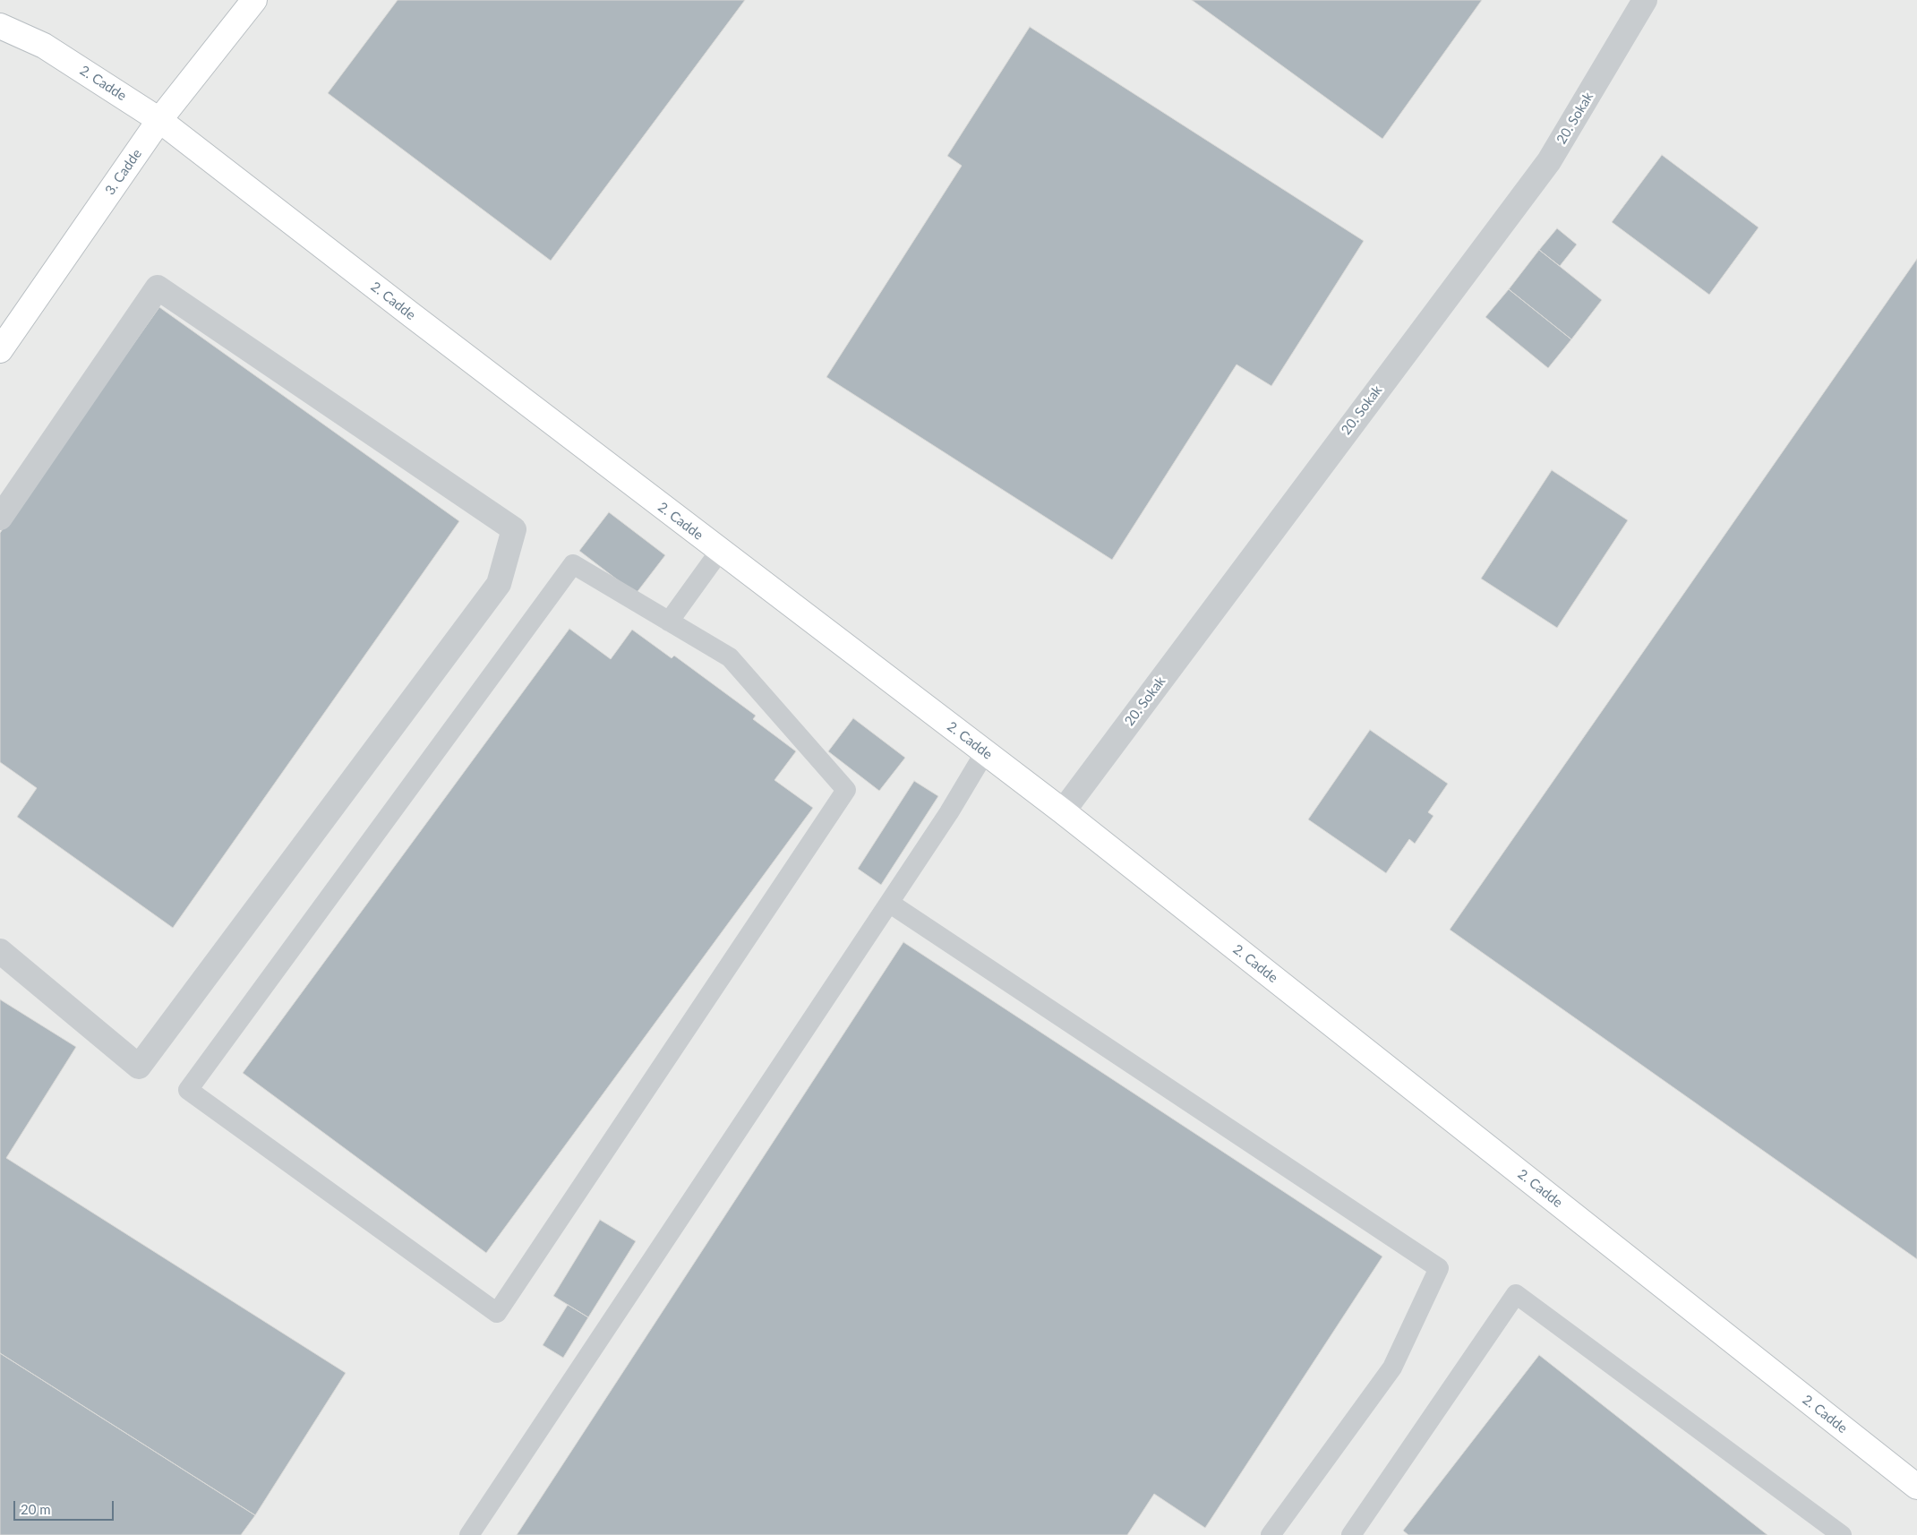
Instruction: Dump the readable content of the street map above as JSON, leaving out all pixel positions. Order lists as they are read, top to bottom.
{
  "streets": {
    "street": ["2. Cadde", "20. Sokak", "3. Cadde"]
  },
  "crossings": [
    ["2. Cadde", "20. Sokak"],
    ["2. Cadde", "3. Cadde"]
  ],
  "scale_bar": "20 m"
}
